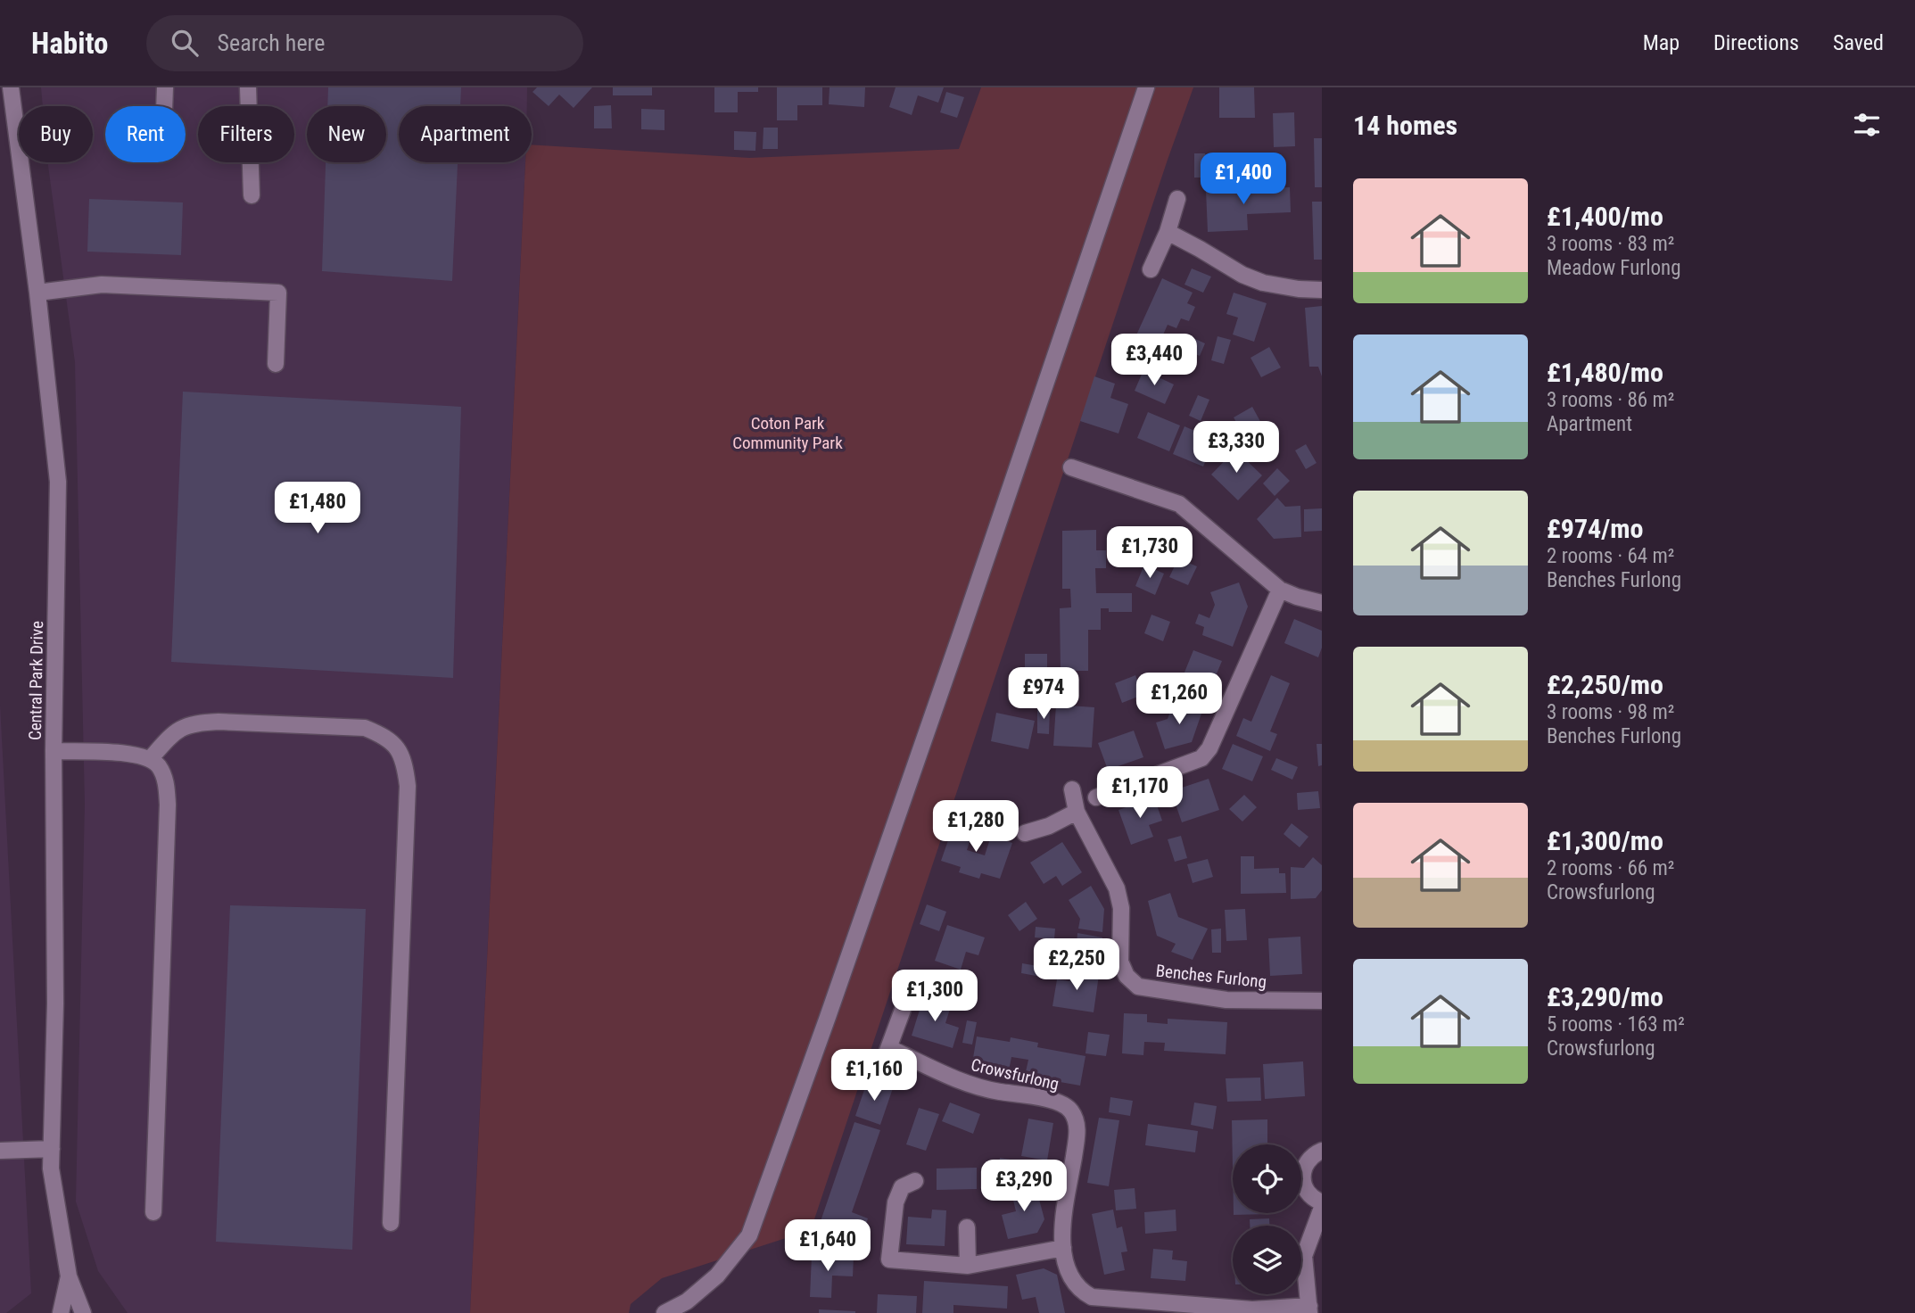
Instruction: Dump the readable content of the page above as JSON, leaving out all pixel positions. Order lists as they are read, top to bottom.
{
  "streets": {
    "street": ["Central Park Drive", "Benches Furlong", "Crowsfurlong"]
  },
  "parks": ["Coton Park Community Park"],
  "page": {
    "header": "Habito",
    "search": "Search here",
    "nav": ["Map", "Directions", "Saved"],
    "heading": "14 homes",
    "chip": [
      "Buy",
      "Rent",
      "Filters",
      "New",
      "Apartment"
    ],
    "price": [
      "£1,400",
      "£3,440",
      "£3,330",
      "£1,480",
      "£1,730",
      "£974",
      "£1,260",
      "£1,170",
      "£1,280",
      "£2,250",
      "£1,300",
      "£1,160",
      "£3,290",
      "£1,640"
    ],
    "list": [
      {
        "name": "£1,400/mo",
        "note": "3 rooms · 83 m² · Meadow Furlong"
      },
      {
        "name": "£1,480/mo",
        "note": "3 rooms · 86 m² · Apartment"
      },
      {
        "name": "£974/mo",
        "note": "2 rooms · 64 m² · Benches Furlong"
      },
      {
        "name": "£2,250/mo",
        "note": "3 rooms · 98 m² · Benches Furlong"
      },
      {
        "name": "£1,300/mo",
        "note": "2 rooms · 66 m² · Crowsfurlong"
      },
      {
        "name": "£3,290/mo",
        "note": "5 rooms · 163 m² · Crowsfurlong"
      }
    ]
  }
}
